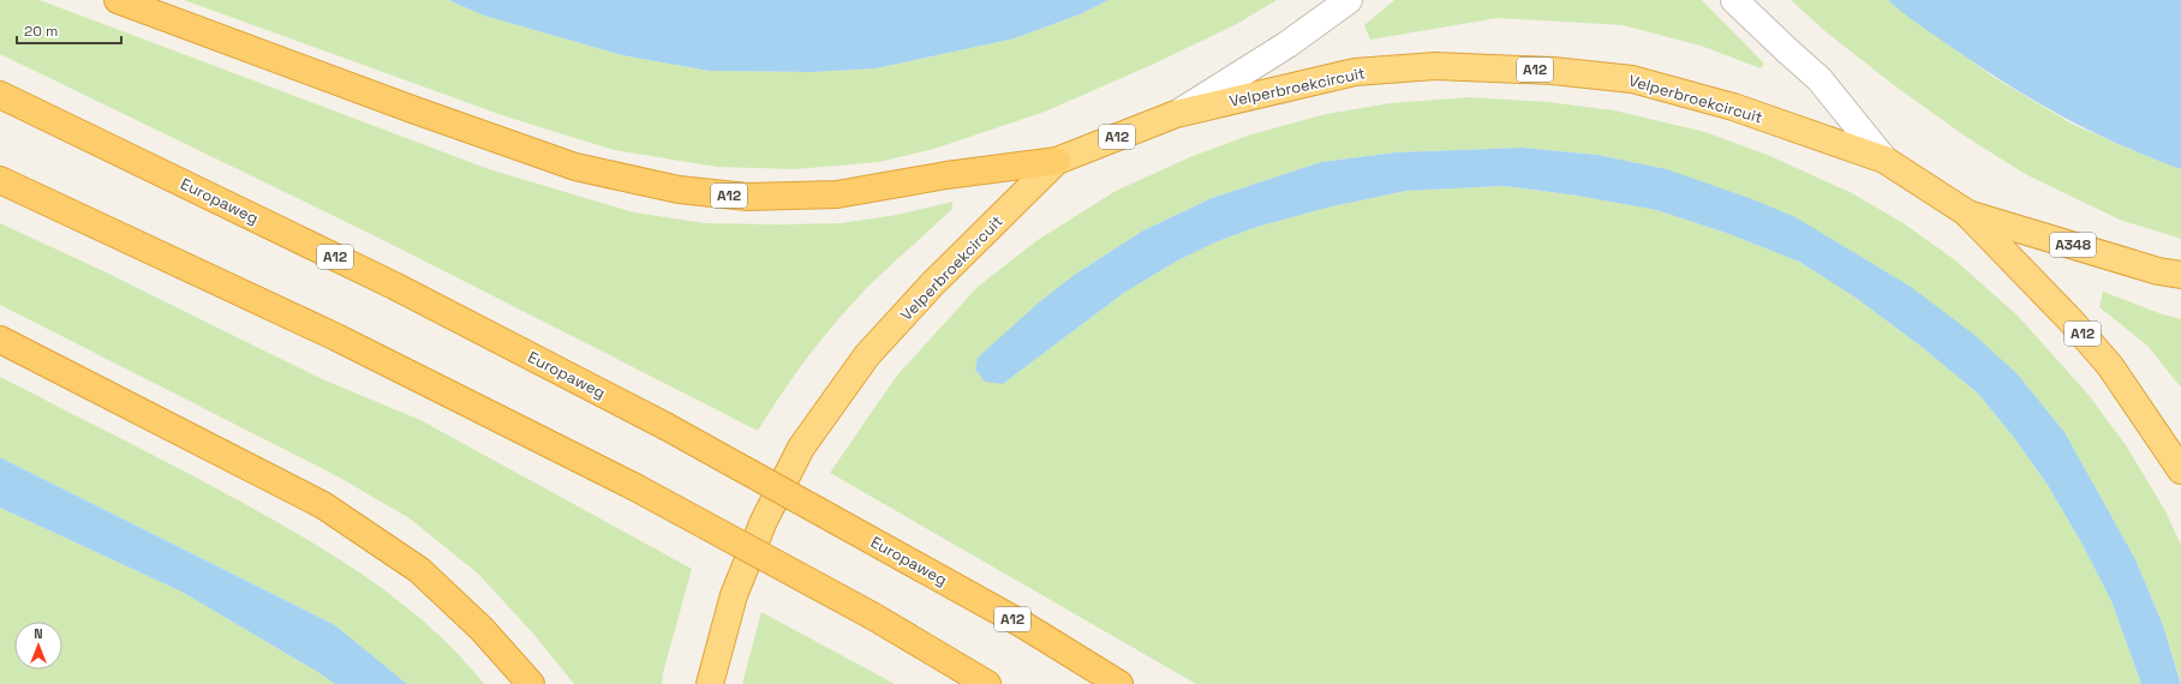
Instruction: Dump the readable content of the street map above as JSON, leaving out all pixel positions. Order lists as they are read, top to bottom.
{
  "streets": {
    "highway": [
      "A12",
      "Velperbroekcircuit",
      "Europaweg",
      "A348"
    ]
  },
  "crossings": [
    ["A12", "Velperbroekcircuit"],
    ["Velperbroekcircuit", "A348"]
  ],
  "scale_bar": "20 m",
  "north": "top"
}
